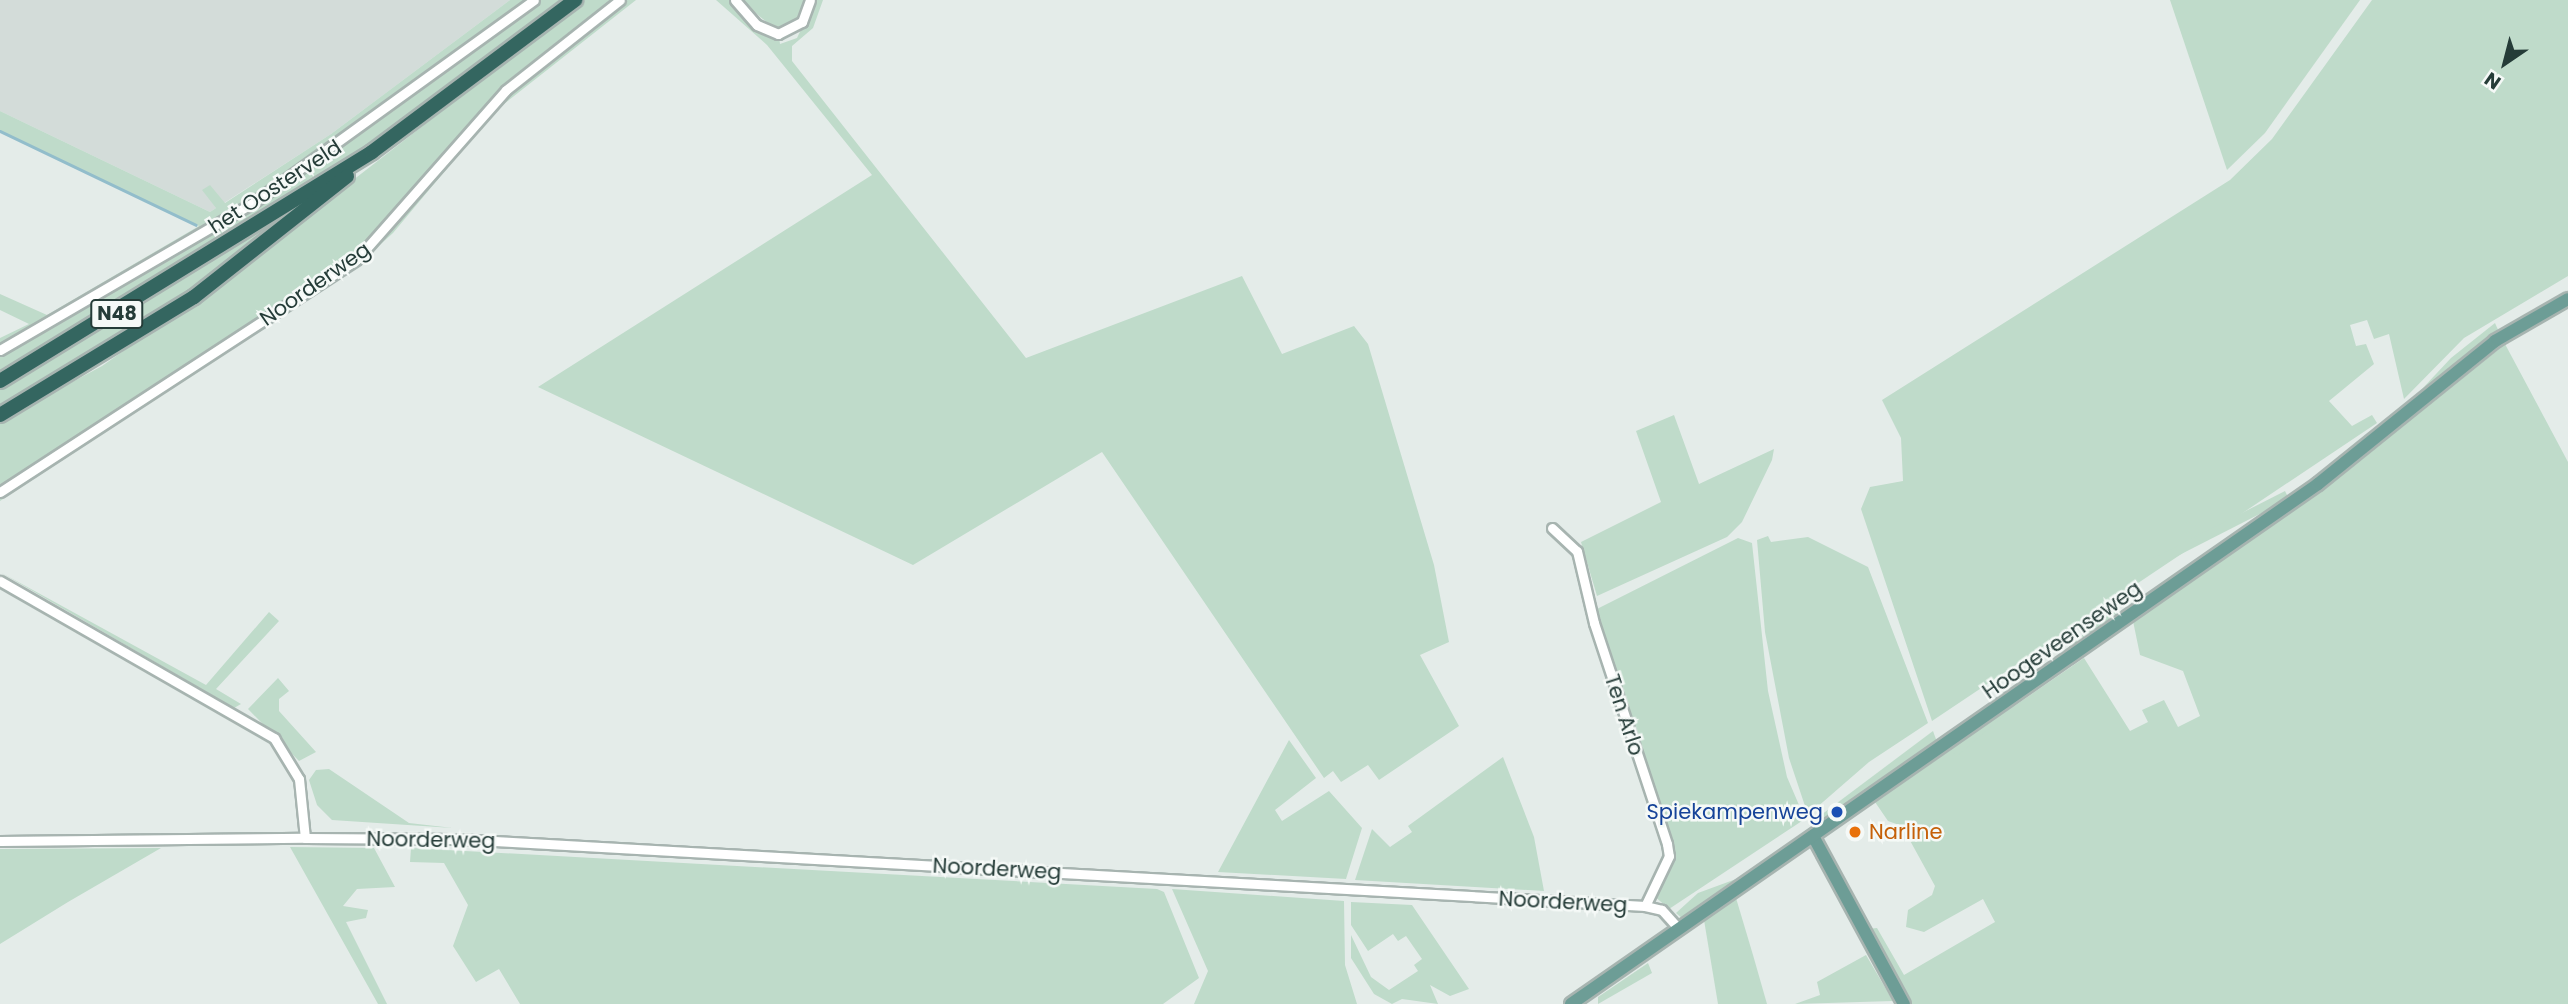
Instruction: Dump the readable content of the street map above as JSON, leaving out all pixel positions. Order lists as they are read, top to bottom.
{
  "streets": {
    "highway": ["N48"],
    "main road": ["Hoogeveenseweg"],
    "street": ["het Oosterveld", "Noorderweg", "Ten Arlo"]
  },
  "crossings": [
    ["Noorderweg", "Hoogeveenseweg"],
    ["Noorderweg", "Ten Arlo"]
  ],
  "places": ["Spiekampenweg", "Narline"],
  "north": "bottom left"
}
